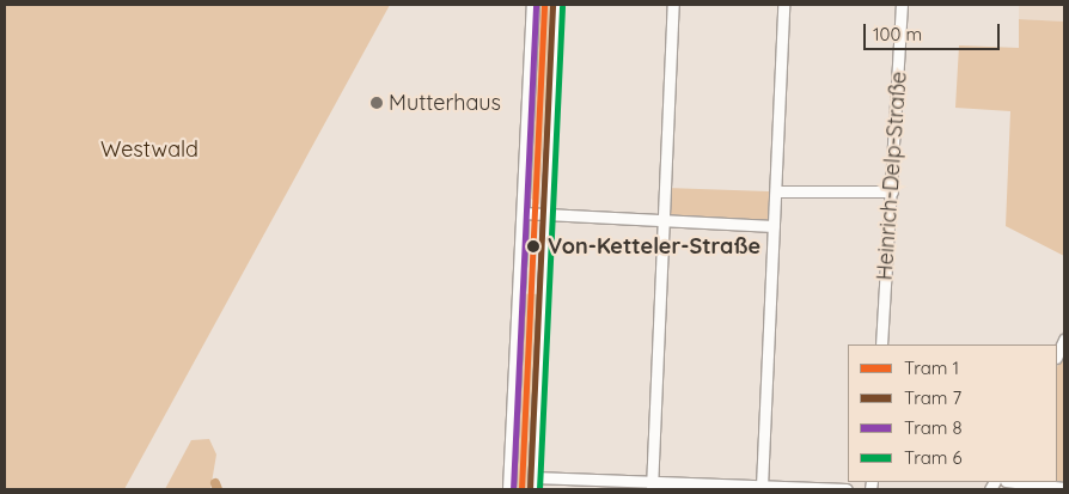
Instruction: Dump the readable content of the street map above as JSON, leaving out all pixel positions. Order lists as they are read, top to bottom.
{
  "streets": {
    "street": ["Heinrich-Delp-Straße"]
  },
  "parks": ["Westwald"],
  "places": ["Mutterhaus", "Von-Ketteler-Straße"],
  "lines": [
    "tram line 1",
    "tram line 7",
    "tram line 8",
    "tram line 6"
  ],
  "legend": [
    "Tram 1",
    "Tram 7",
    "Tram 8",
    "Tram 6"
  ],
  "scale_bar": "100 m"
}
